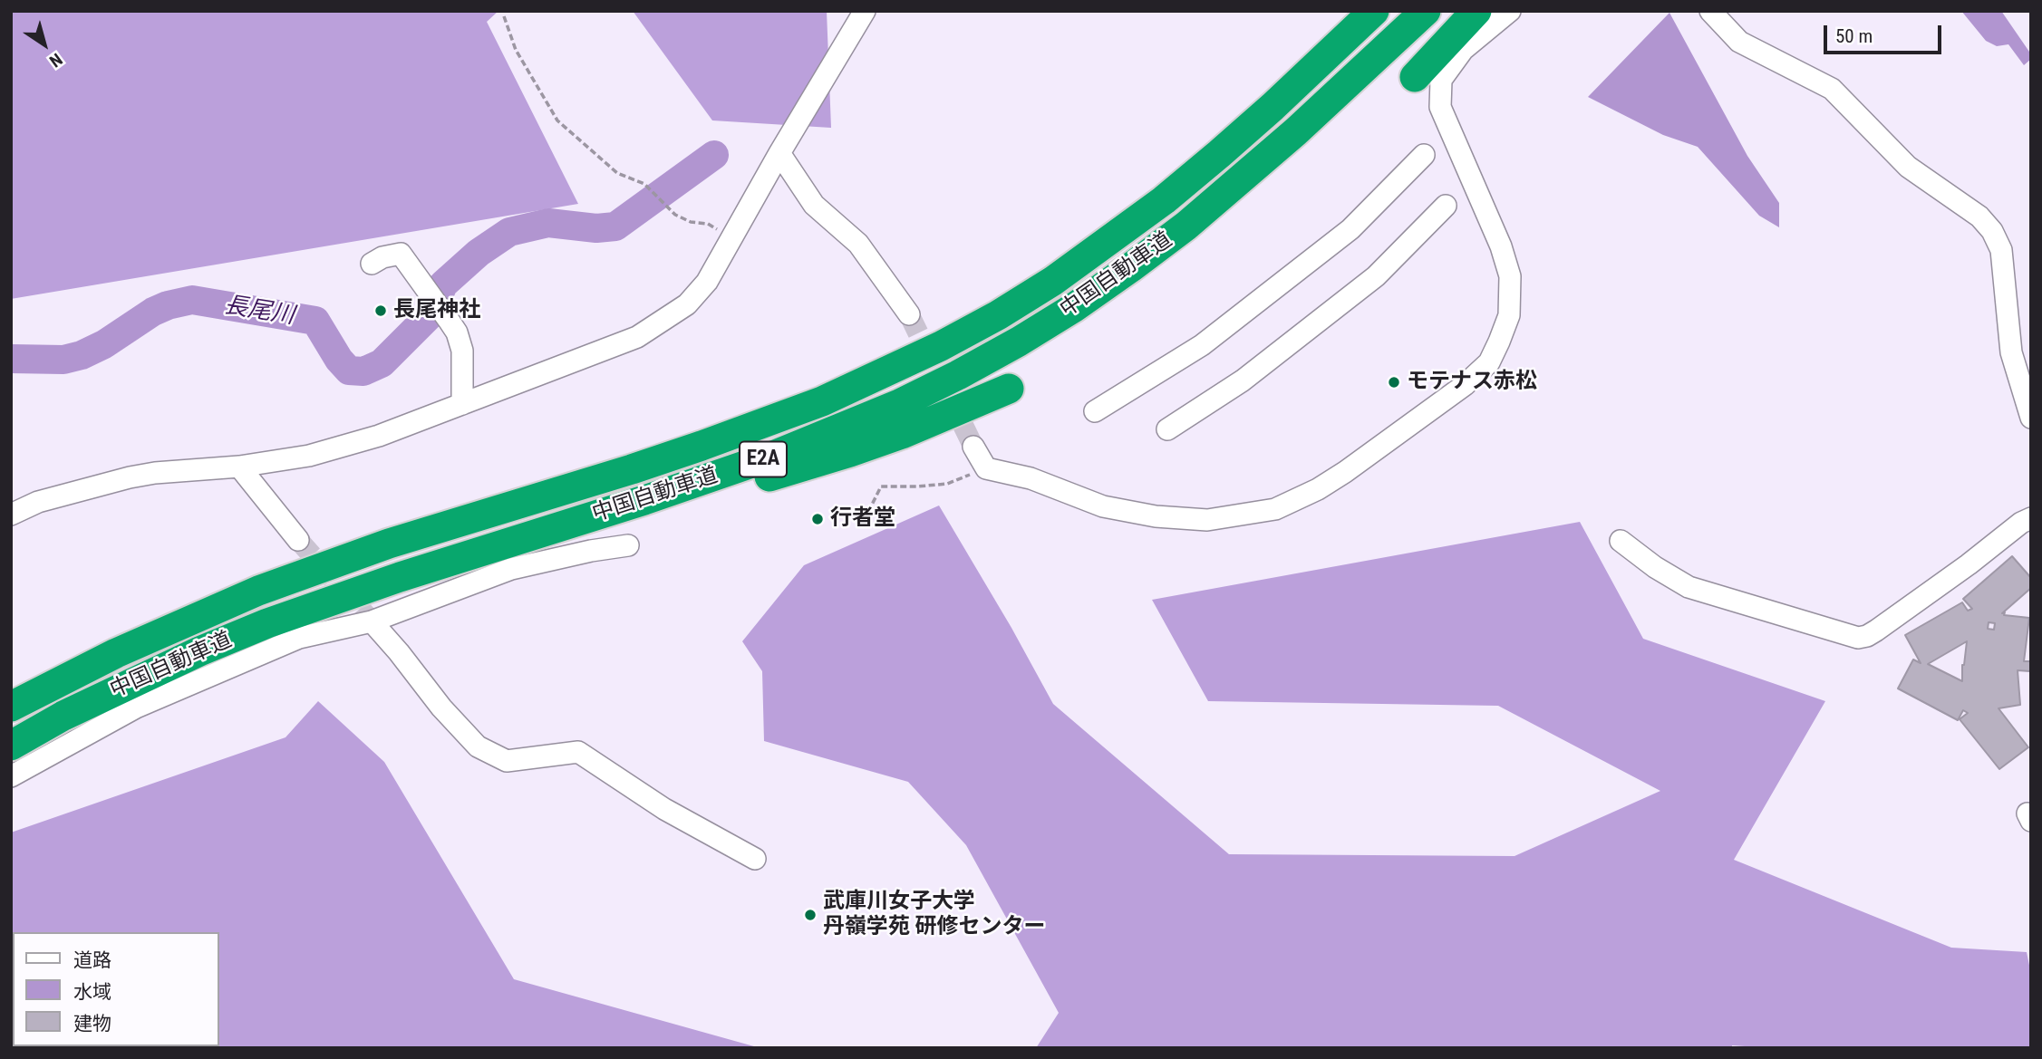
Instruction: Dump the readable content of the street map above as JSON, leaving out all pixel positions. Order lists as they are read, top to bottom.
{
  "streets": {
    "highway": ["中国自動車道", "E2A"]
  },
  "water": ["長尾川"],
  "places": [
    "長尾神社",
    "モテナス赤松",
    "行者堂",
    "武庫川女子大学 丹嶺学苑 研修センター"
  ],
  "legend": ["道路", "水域", "建物"],
  "scale_bar": "50 m",
  "north": "bottom right"
}
